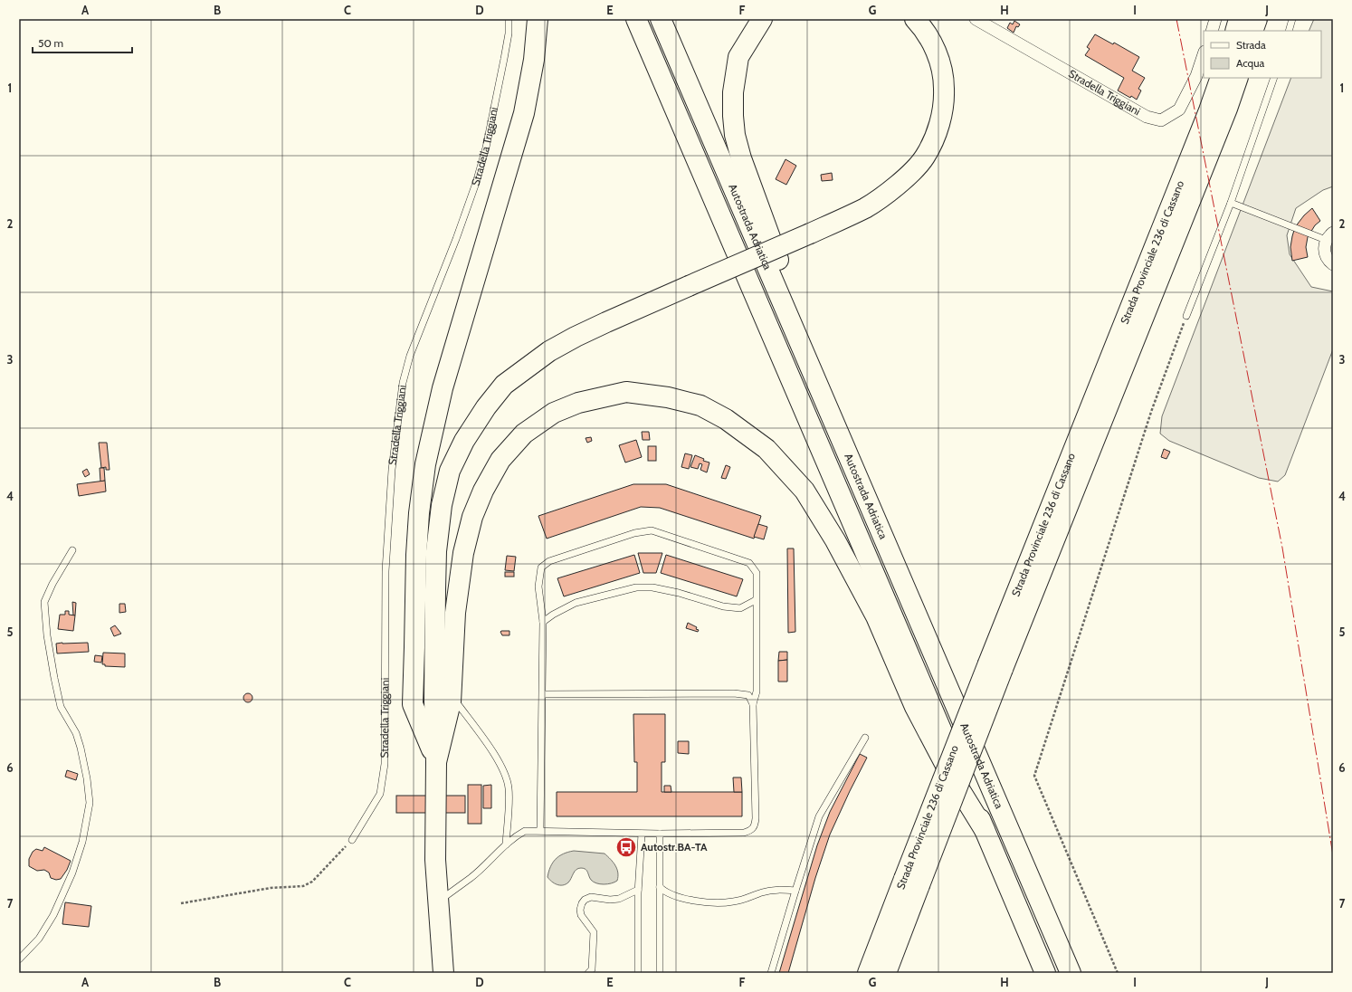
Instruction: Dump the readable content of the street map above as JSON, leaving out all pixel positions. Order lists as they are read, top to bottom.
{
  "streets": {
    "highway": ["Autostrada Adriatica", "Strada Provinciale 236 di Cassano"],
    "street": ["Stradella Triggiani"]
  },
  "places": {
    "bus stop": ["Autostr.BA-TA"]
  },
  "legend": ["Strada", "Acqua"],
  "scale_bar": "50 m",
  "grid": {
    "columns": [
      "A",
      "B",
      "C",
      "D",
      "E",
      "F",
      "G",
      "H",
      "I",
      "J"
    ],
    "rows": [
      "1",
      "2",
      "3",
      "4",
      "5",
      "6",
      "7"
    ]
  }
}
